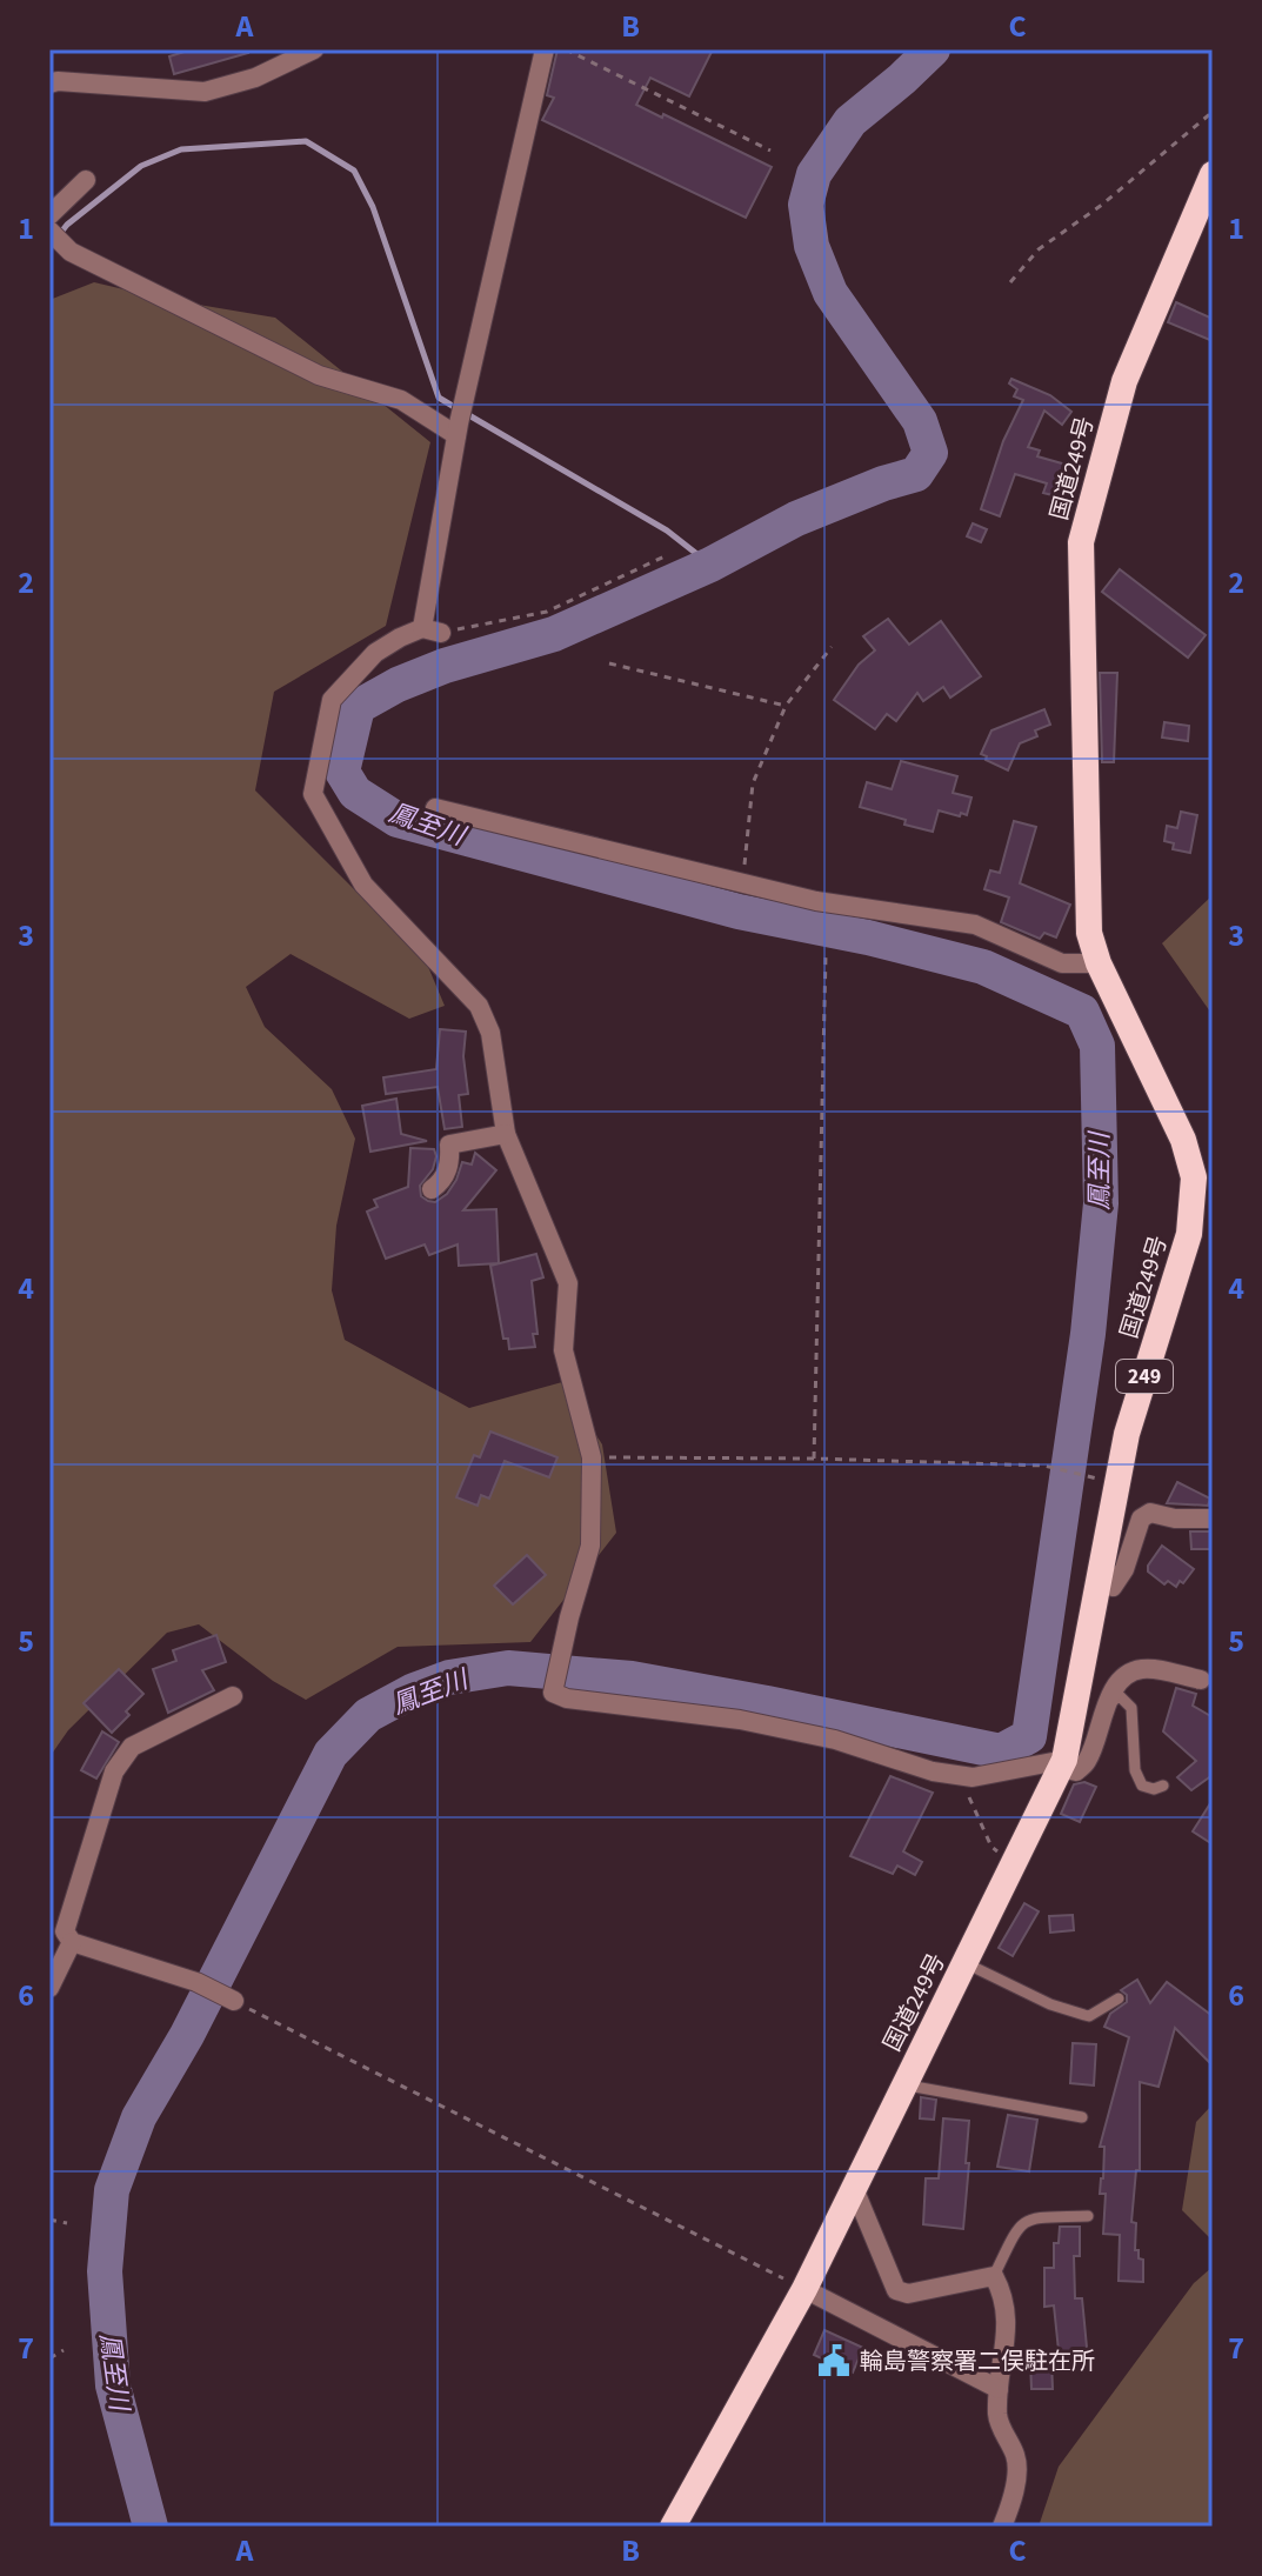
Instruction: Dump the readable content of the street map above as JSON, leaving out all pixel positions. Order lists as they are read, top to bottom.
{
  "streets": {
    "highway": ["国道249号", "249"]
  },
  "water": ["鳳至川"],
  "places": {
    "public building": ["輪島警察署二俣駐在所"]
  },
  "grid": {
    "columns": ["A", "B", "C"],
    "rows": [
      "1",
      "2",
      "3",
      "4",
      "5",
      "6",
      "7"
    ]
  }
}
